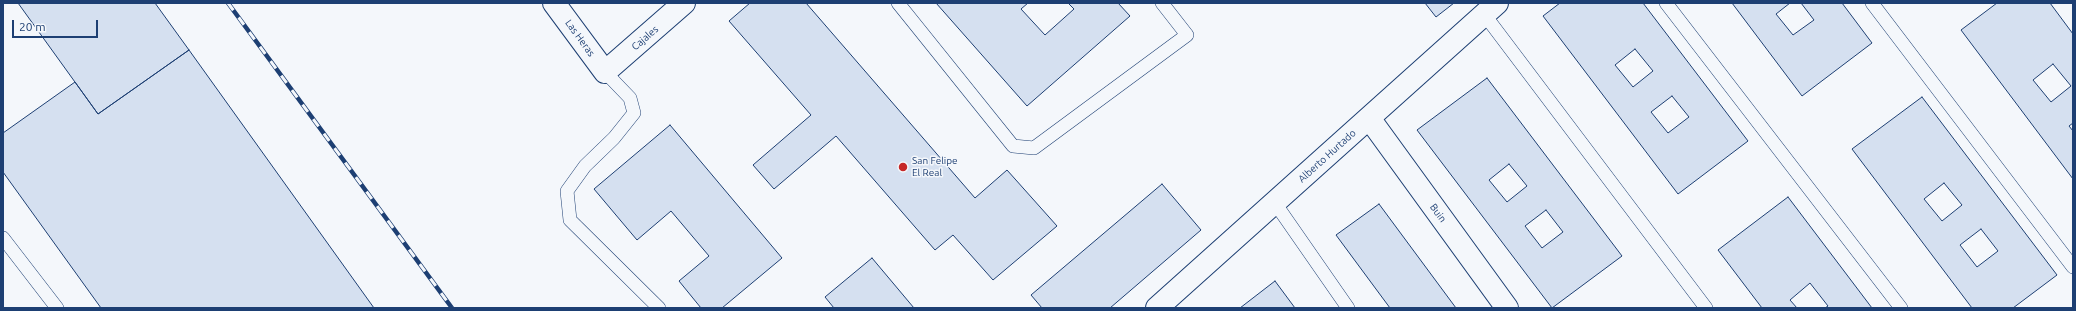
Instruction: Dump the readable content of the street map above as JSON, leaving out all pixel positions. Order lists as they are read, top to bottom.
{
  "streets": {
    "street": [
      "Las Heras",
      "Cajales",
      "Alberto Hurtado",
      "Buin"
    ]
  },
  "crossings": [
    ["Las Heras", "Cajales"],
    ["Alberto Hurtado", "Buin"]
  ],
  "places": ["San Felipe El Real"],
  "scale_bar": "20 m"
}
